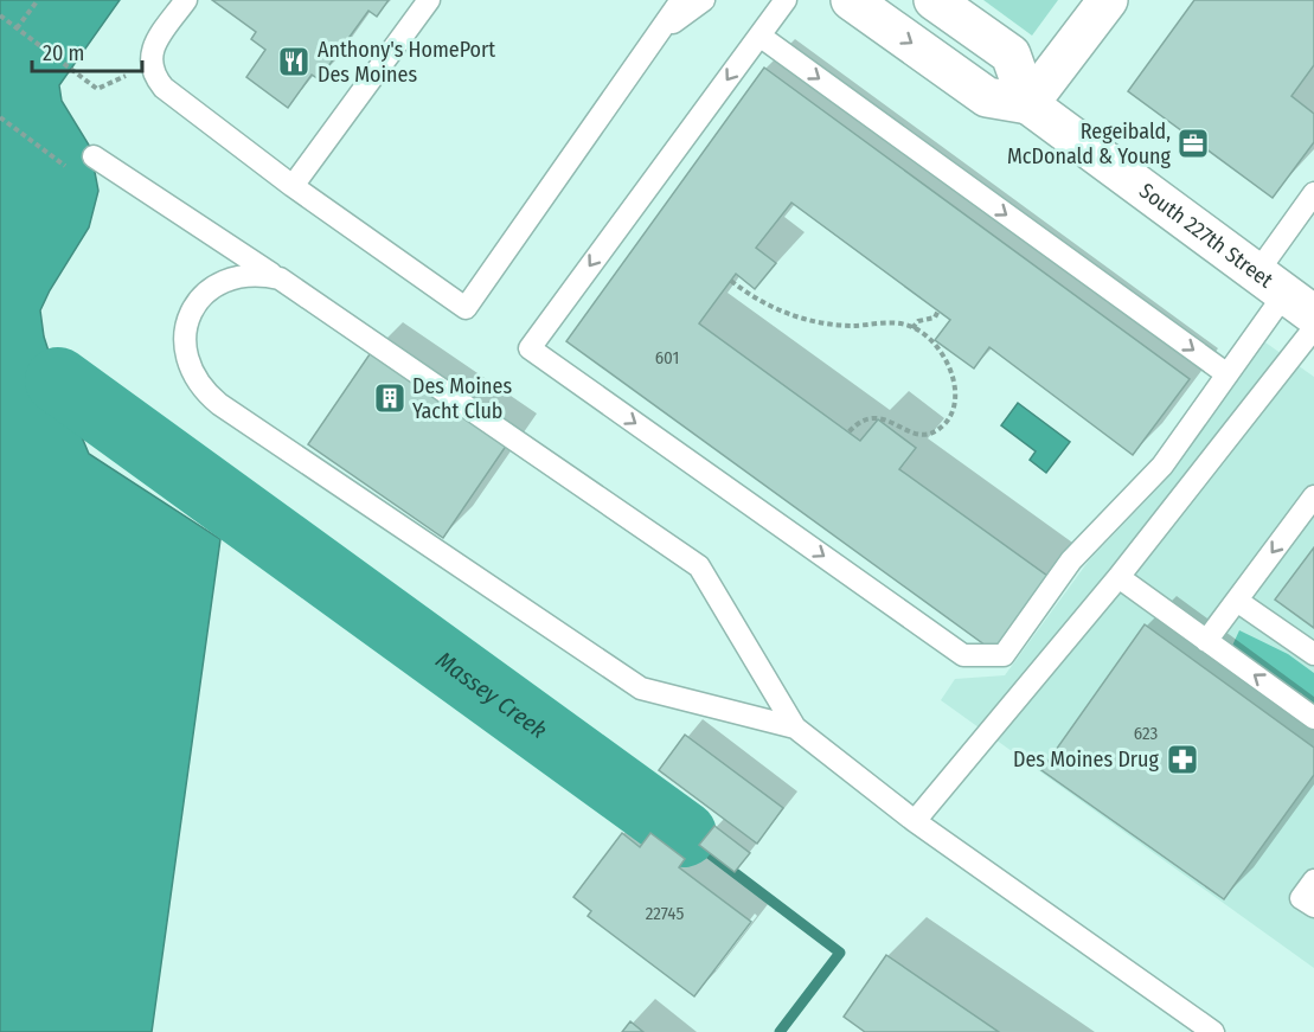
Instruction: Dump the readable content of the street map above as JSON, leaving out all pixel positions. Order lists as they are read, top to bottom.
{
  "streets": {
    "street": ["South 227th Street"]
  },
  "water": ["Massey Creek"],
  "places": {
    "restaurant": ["Anthony's HomePort Des Moines"],
    "office": ["Regeibald, McDonald & Young"],
    "building": ["Des Moines Yacht Club"],
    "pharmacy": ["Des Moines Drug"]
  },
  "house_numbers": ["601", "623", "22745"],
  "scale_bar": "20 m"
}
